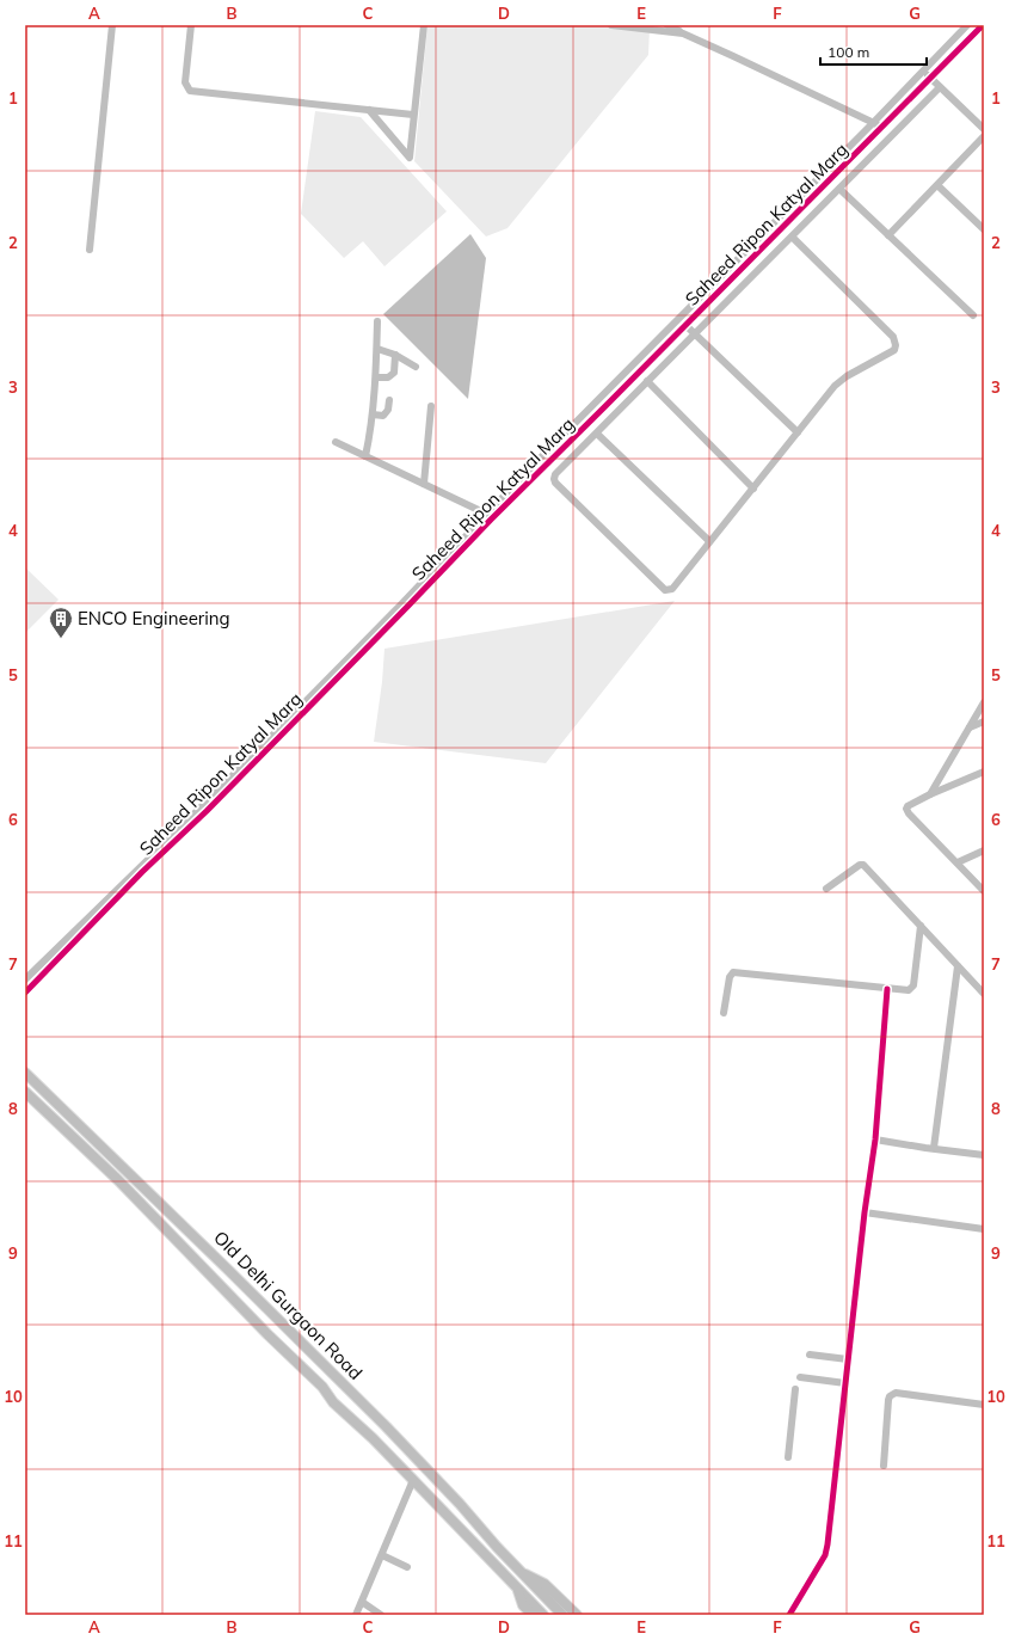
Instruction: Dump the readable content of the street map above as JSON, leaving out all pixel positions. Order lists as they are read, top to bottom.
{
  "streets": {
    "main road": ["Old Delhi Gurgaon Road"],
    "street": ["Saheed Ripon Katyal Marg"]
  },
  "places": {
    "building": ["ENCO Engineering"]
  },
  "scale_bar": "100 m",
  "grid": {
    "columns": [
      "A",
      "B",
      "C",
      "D",
      "E",
      "F",
      "G"
    ],
    "rows": [
      "1",
      "2",
      "3",
      "4",
      "5",
      "6",
      "7",
      "8",
      "9",
      "10",
      "11"
    ]
  }
}
